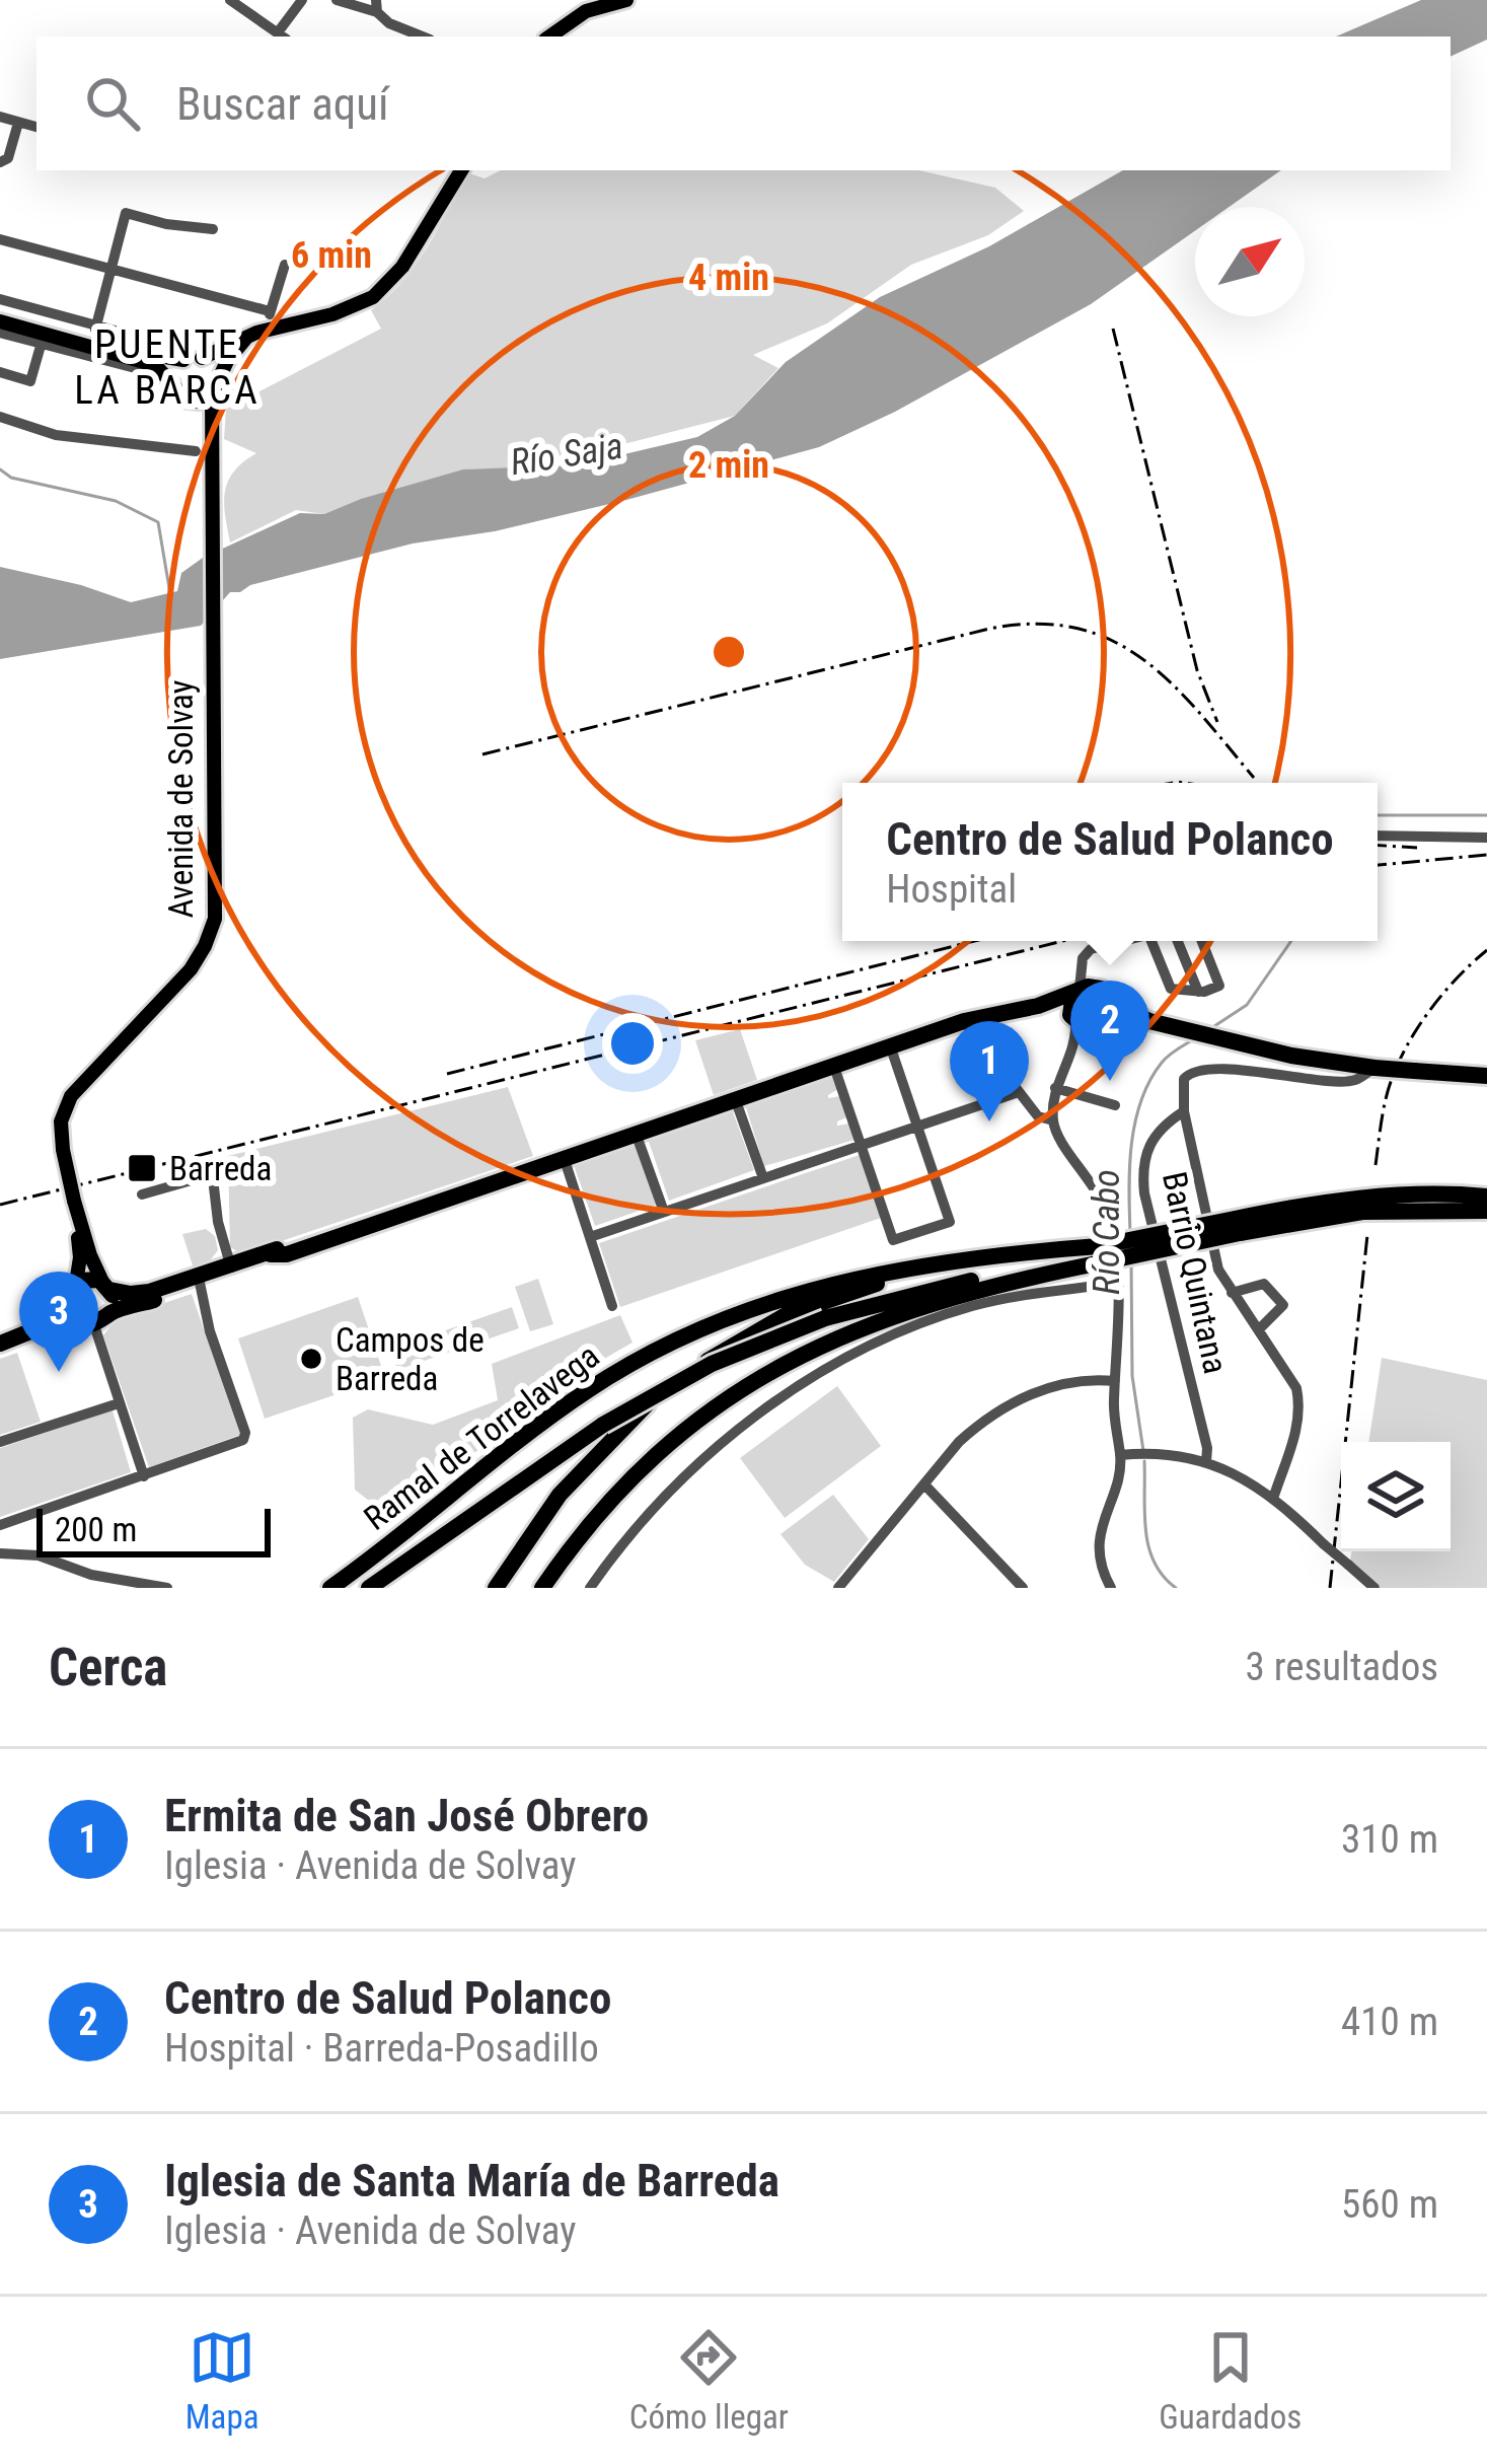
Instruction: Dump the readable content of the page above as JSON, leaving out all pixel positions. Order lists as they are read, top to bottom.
{
  "streets": {
    "highway": ["Ramal de Torrelavega"],
    "main road": ["Avenida de Solvay"],
    "street": ["Barrio Quintana"]
  },
  "districts": ["PUENTE LA BARCA"],
  "water": ["Río Saja", "Río Cabo"],
  "places": {
    "transit": ["Barreda"],
    "other": ["Campos de Barreda"]
  },
  "scale_bar": "200 m",
  "north": "top right",
  "page": {
    "search": "Buscar aquí",
    "popup": ["Centro de Salud Polanco", "Hospital"],
    "pins": ["2", "1", "3"],
    "scale": "200 m",
    "heading": ["Cerca", "3 resultados"],
    "list": [
      {
        "mark": "1",
        "name": "Ermita de San José Obrero",
        "note": "Iglesia · Avenida de Solvay",
        "value": "310 m"
      },
      {
        "mark": "2",
        "name": "Centro de Salud Polanco",
        "note": "Hospital · Barreda-Posadillo",
        "value": "410 m"
      },
      {
        "mark": "3",
        "name": "Iglesia de Santa María de Barreda",
        "note": "Iglesia · Avenida de Solvay",
        "value": "560 m"
      }
    ],
    "nav": ["Mapa", "Cómo llegar", "Guardados"]
  },
  "rings": ["6 min", "4 min", "2 min"]
}
